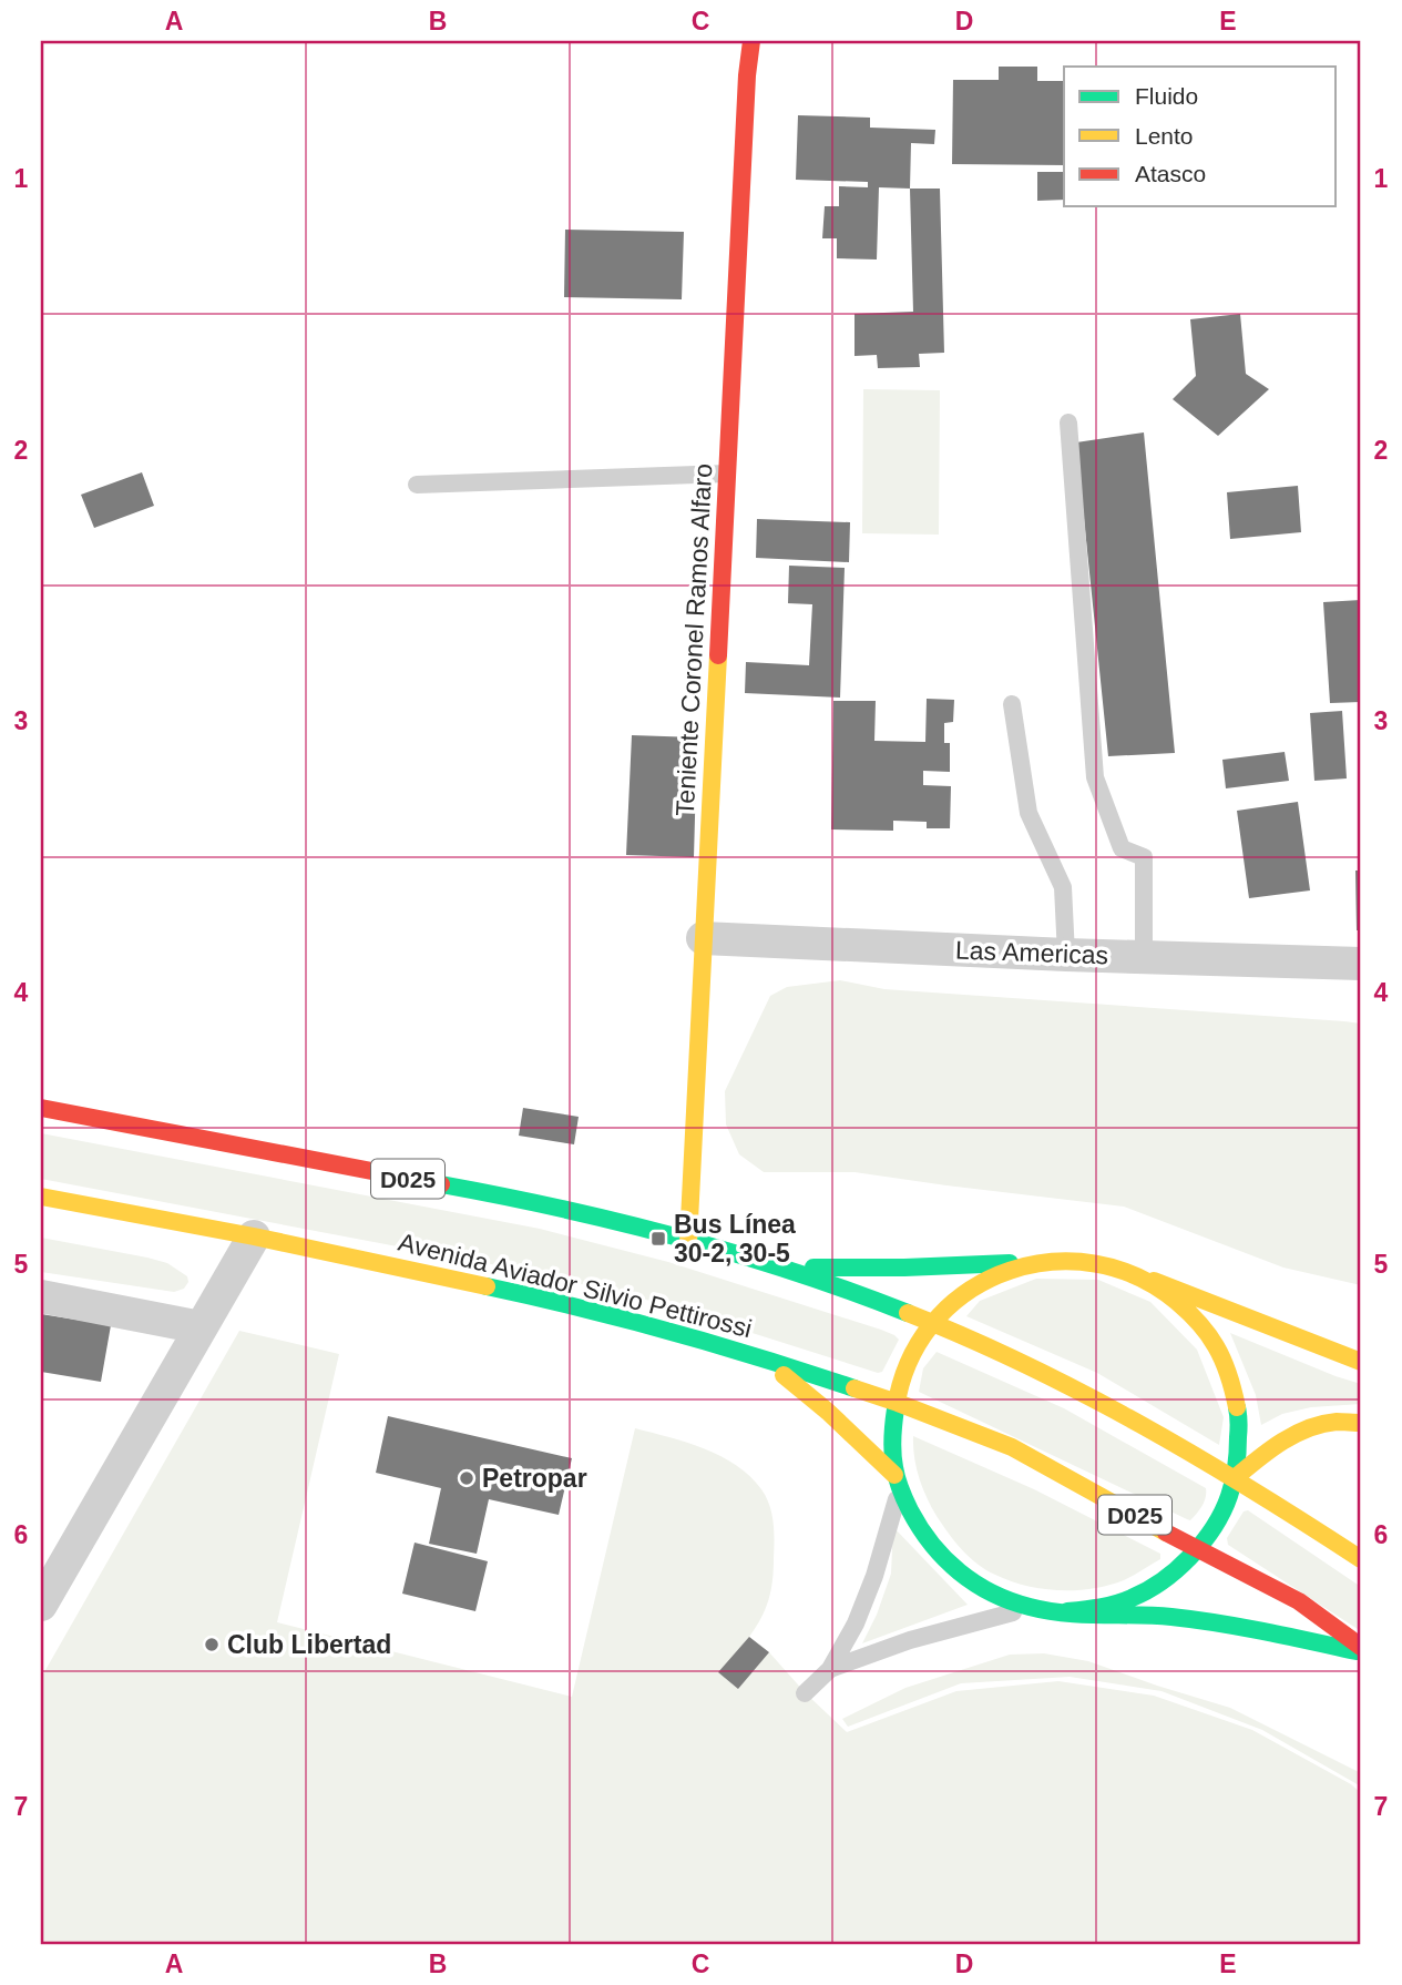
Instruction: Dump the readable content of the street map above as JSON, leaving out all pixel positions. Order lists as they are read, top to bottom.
{
  "streets": {
    "main road": ["Teniente Coronel Ramos Alfaro", "D025", "Avenida Aviador Silvio Pettirossi"],
    "street": ["Las Americas"]
  },
  "crossings": [
    ["Teniente Coronel Ramos Alfaro", "Las Americas"],
    ["Teniente Coronel Ramos Alfaro", "D025"]
  ],
  "places": {
    "transit": ["Bus Línea 30-2, 30-5"],
    "other": ["Petropar", "Club Libertad"]
  },
  "legend": ["Fluido", "Lento", "Atasco"],
  "grid": {
    "columns": [
      "A",
      "B",
      "C",
      "D",
      "E"
    ],
    "rows": [
      "1",
      "2",
      "3",
      "4",
      "5",
      "6",
      "7"
    ]
  }
}
